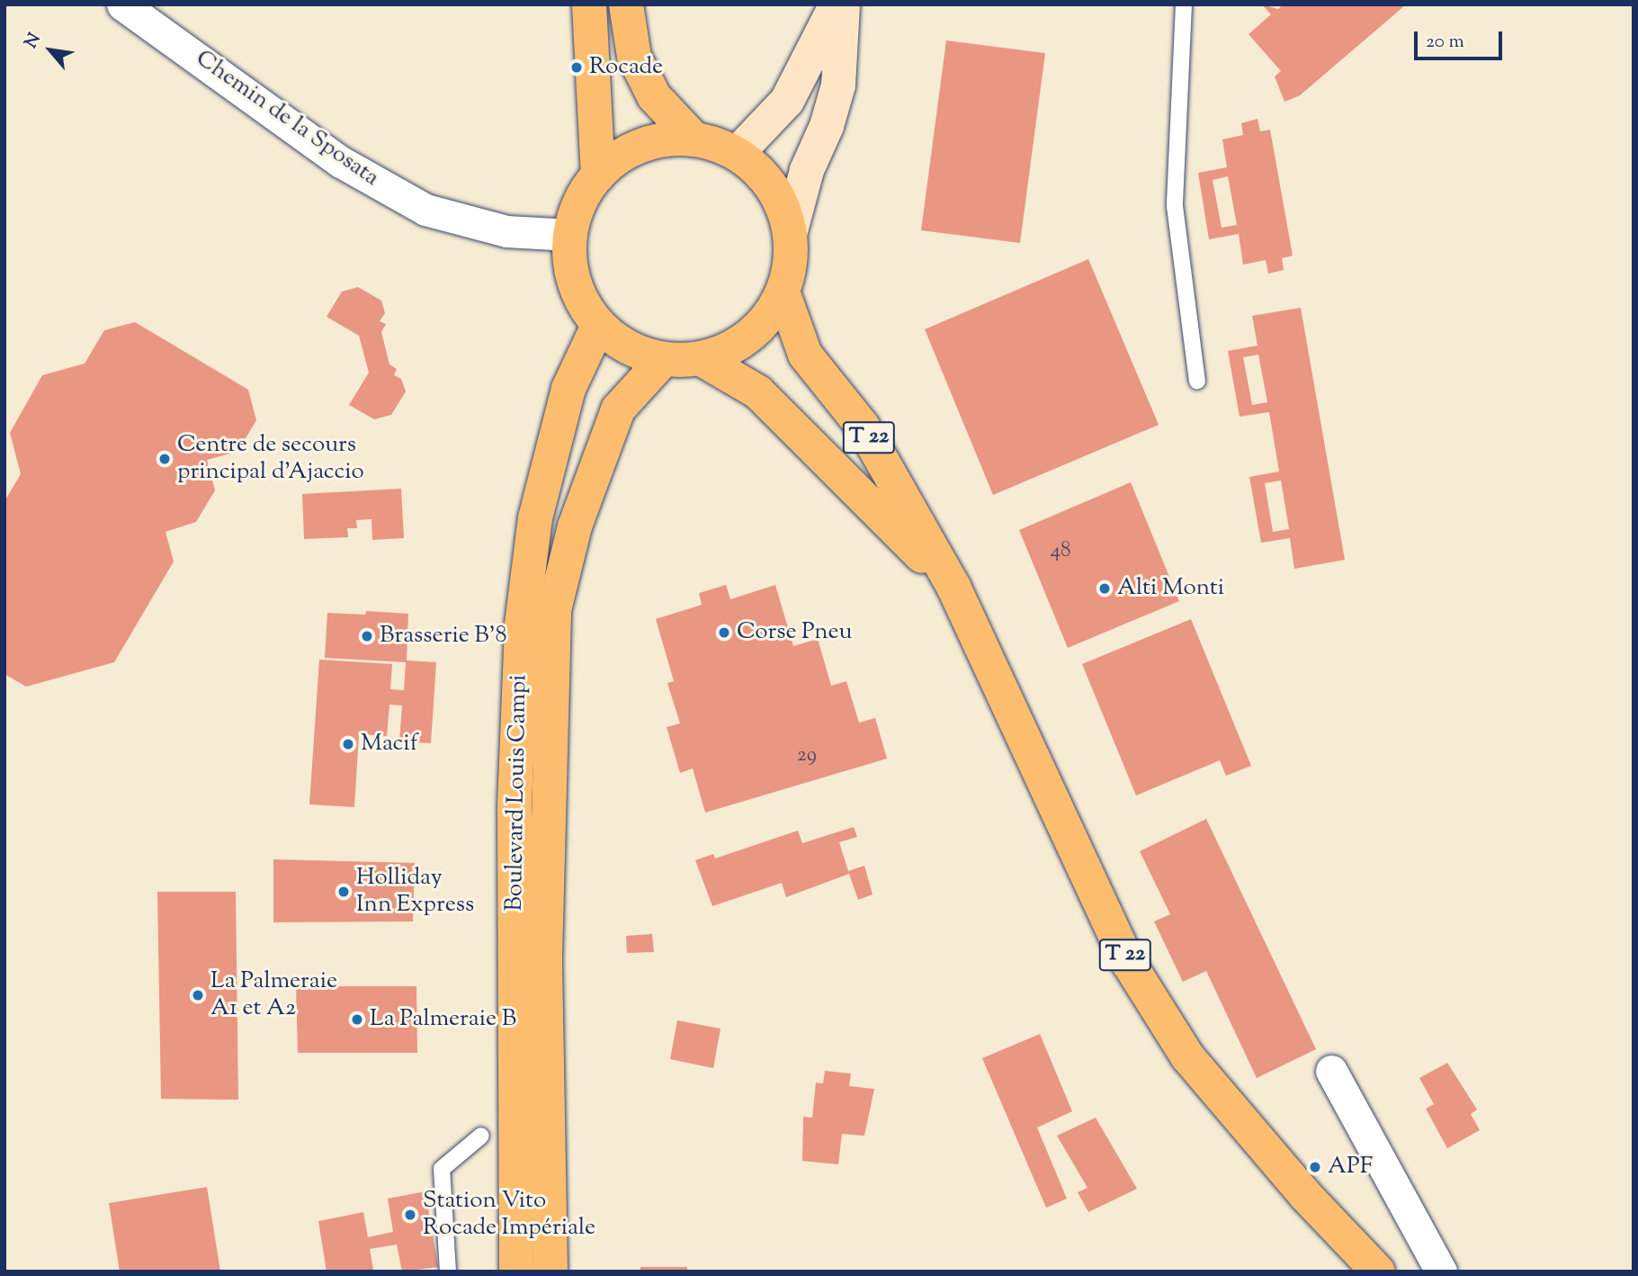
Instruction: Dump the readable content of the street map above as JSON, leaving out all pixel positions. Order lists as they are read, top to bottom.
{
  "streets": {
    "main road": ["T 22", "Boulevard Louis Campi"],
    "street": ["Chemin de la Sposata"]
  },
  "crossings": [
    ["Chemin de la Sposata", "T 22"],
    ["Chemin de la Sposata", "Boulevard Louis Campi"],
    ["T 22", "Boulevard Louis Campi"]
  ],
  "places": [
    "Rocade",
    "Centre de secours principal d'Ajaccio",
    "Alti Monti",
    "Corse Pneu",
    "Brasserie B'8",
    "Macif",
    "Holliday Inn Express",
    "La Palmeraie A1 et A2",
    "La Palmeraie B",
    "APF",
    "Station Vito Rocade Impériale"
  ],
  "house_numbers": ["48", "29"],
  "scale_bar": "20 m",
  "north": "top left"
}
